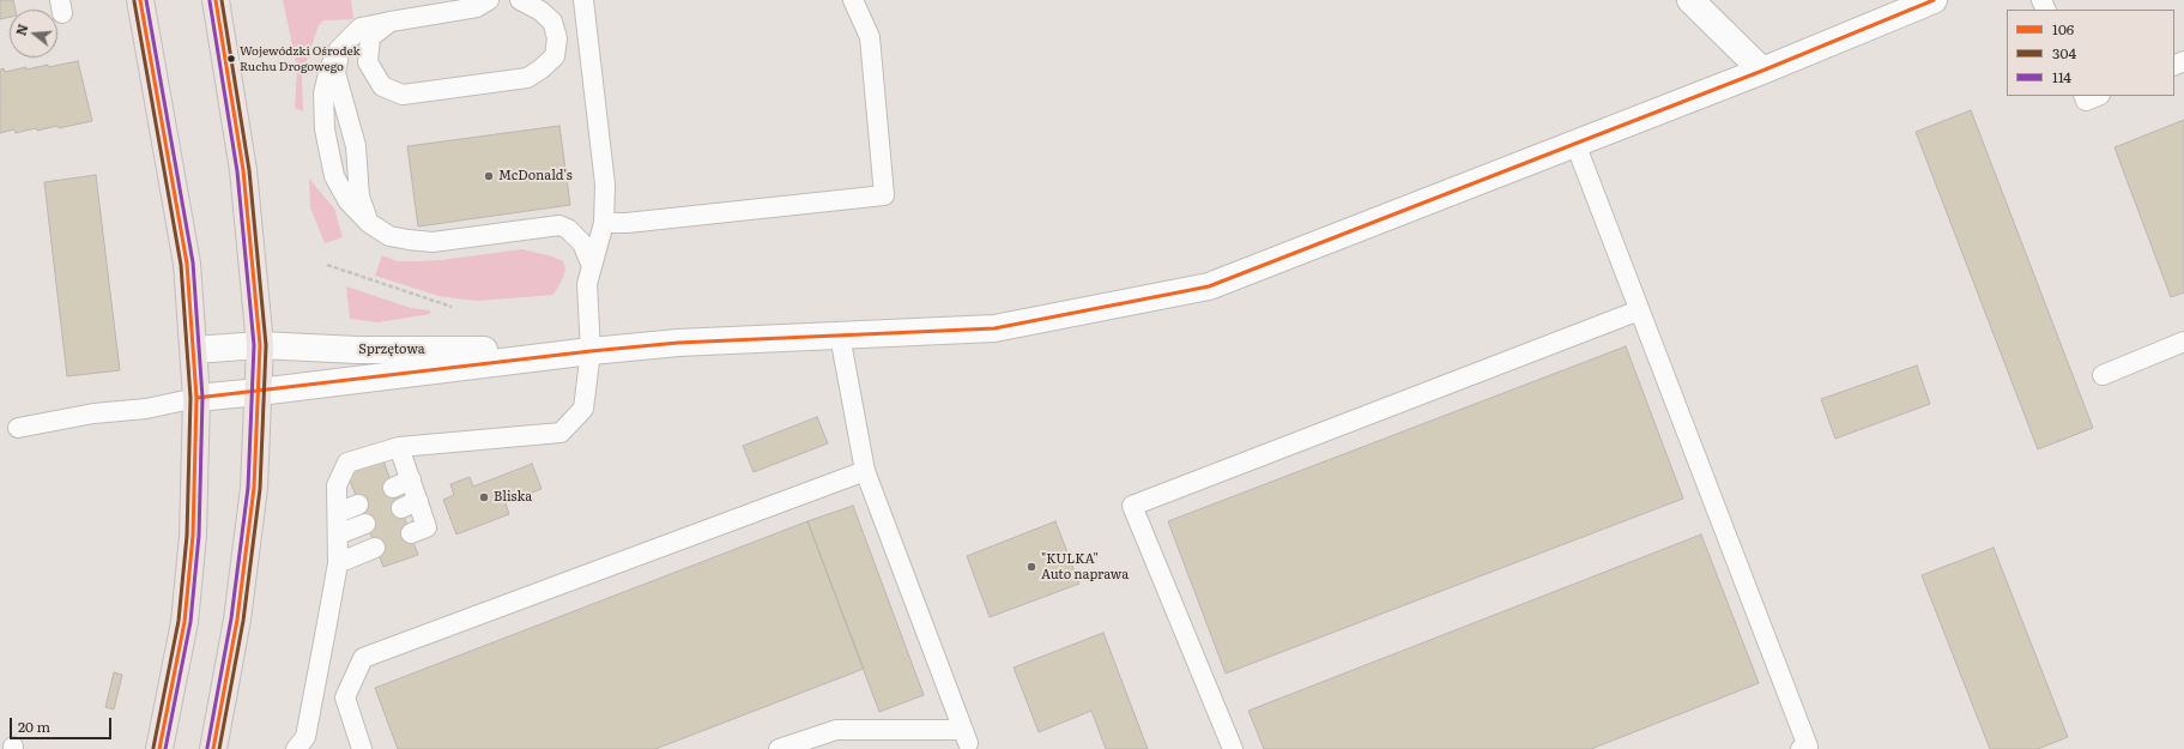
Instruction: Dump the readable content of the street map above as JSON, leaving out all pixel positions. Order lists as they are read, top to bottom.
{
  "streets": {
    "street": ["Sprzętowa"]
  },
  "places": [
    "Wojewódzki Ośrodek Ruchu Drogowego",
    "McDonald's",
    "Bliska",
    "\"KULKA\" Auto naprawa"
  ],
  "lines": ["transit line 106", "transit line 304", "transit line 114"],
  "legend": ["106", "304", "114"],
  "scale_bar": "20 m",
  "north": "left"
}
